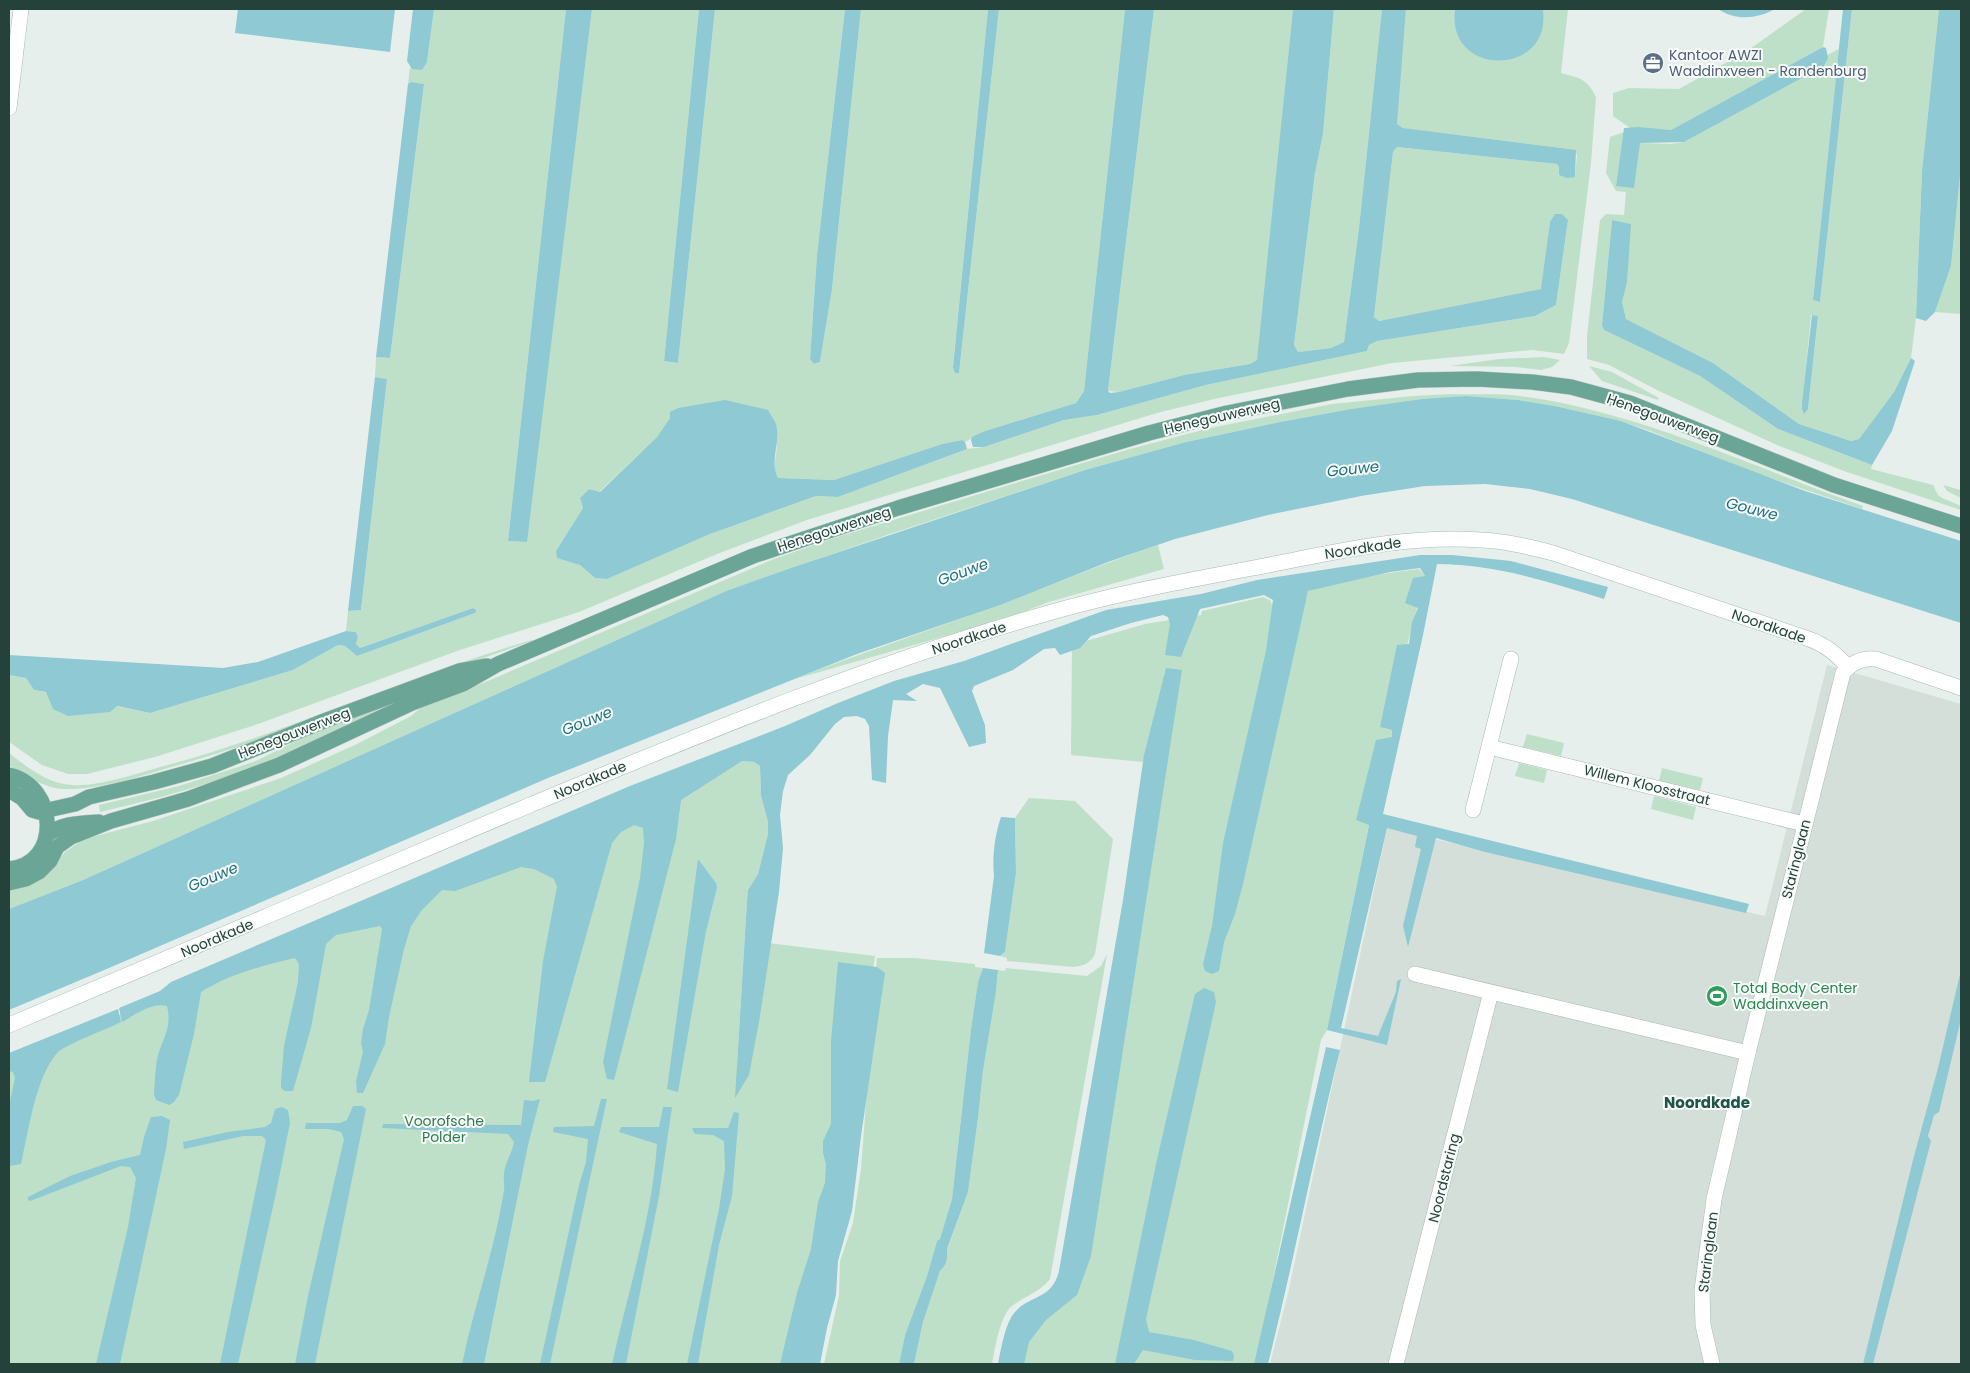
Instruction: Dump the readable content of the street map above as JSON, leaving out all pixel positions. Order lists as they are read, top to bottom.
{
  "streets": {
    "main road": ["Henegouwerweg"],
    "street": [
      "Noordkade",
      "Willem Kloosstraat",
      "Staringlaan",
      "Noordstaring"
    ]
  },
  "crossings": [
    ["Noordkade", "Staringlaan"],
    ["Willem Kloosstraat", "Staringlaan"]
  ],
  "districts": ["Noordkade"],
  "water": ["Gouwe"],
  "parks": ["Voorofsche Polder"],
  "places": {
    "office": ["Kantoor AWZI Waddinxveen - Randenburg"],
    "sports": ["Total Body Center Waddinxveen"]
  }
}
